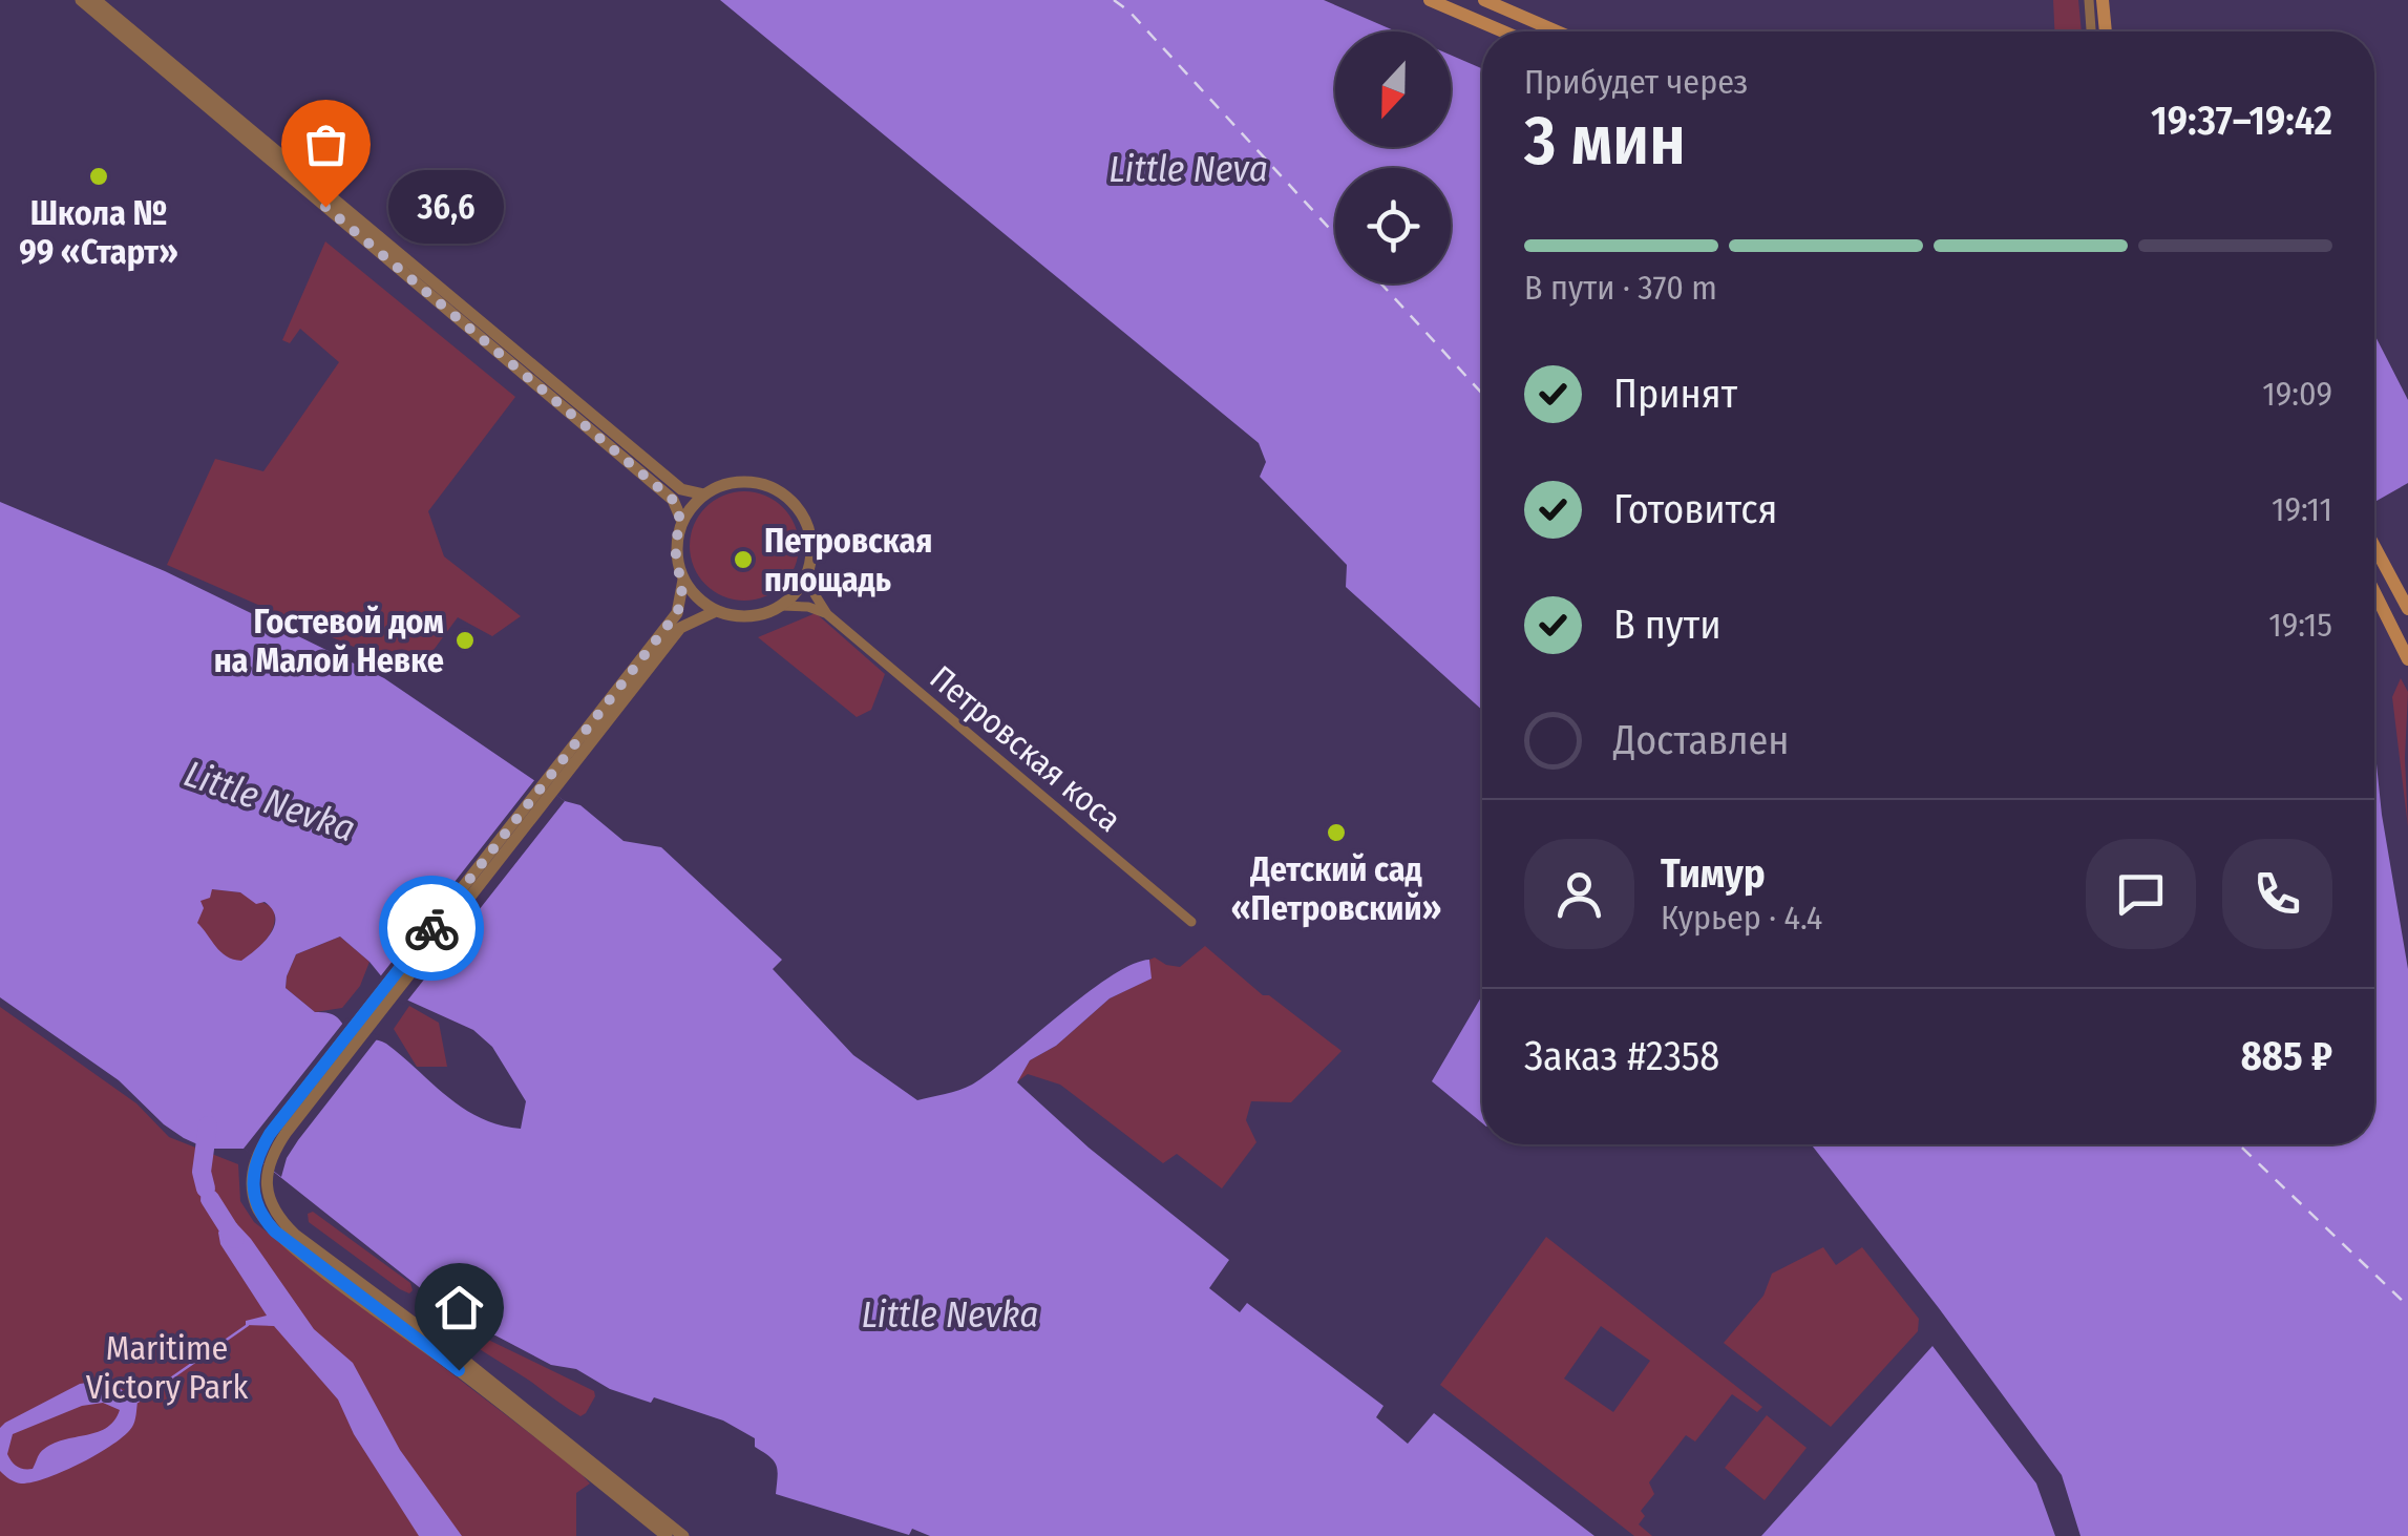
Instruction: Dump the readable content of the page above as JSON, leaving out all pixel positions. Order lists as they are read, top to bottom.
{
  "streets": {
    "street": ["Петровская коса"]
  },
  "water": ["Little Neva", "Little Nevka"],
  "parks": ["Maritime Victory Park"],
  "places": [
    "Школа № 99 «Старт»",
    "36,6",
    "Петровская площадь",
    "Гостевой дом на Малой Невке",
    "Детский сад «Петровский»"
  ],
  "north": "bottom",
  "page": {
    "heading": ["3 мин", "Прибудет через", "19:37–19:42"],
    "panel": [
      "Тимур",
      "Курьер · 4.4",
      "Заказ #2358",
      "885 ₽"
    ],
    "bubble": "36,6",
    "bar": "В пути · 370 m",
    "list": [
      ["Принят", "19:09"],
      ["Готовится", "19:11"],
      ["В пути", "19:15"],
      "Доставлен"
    ]
  }
}
